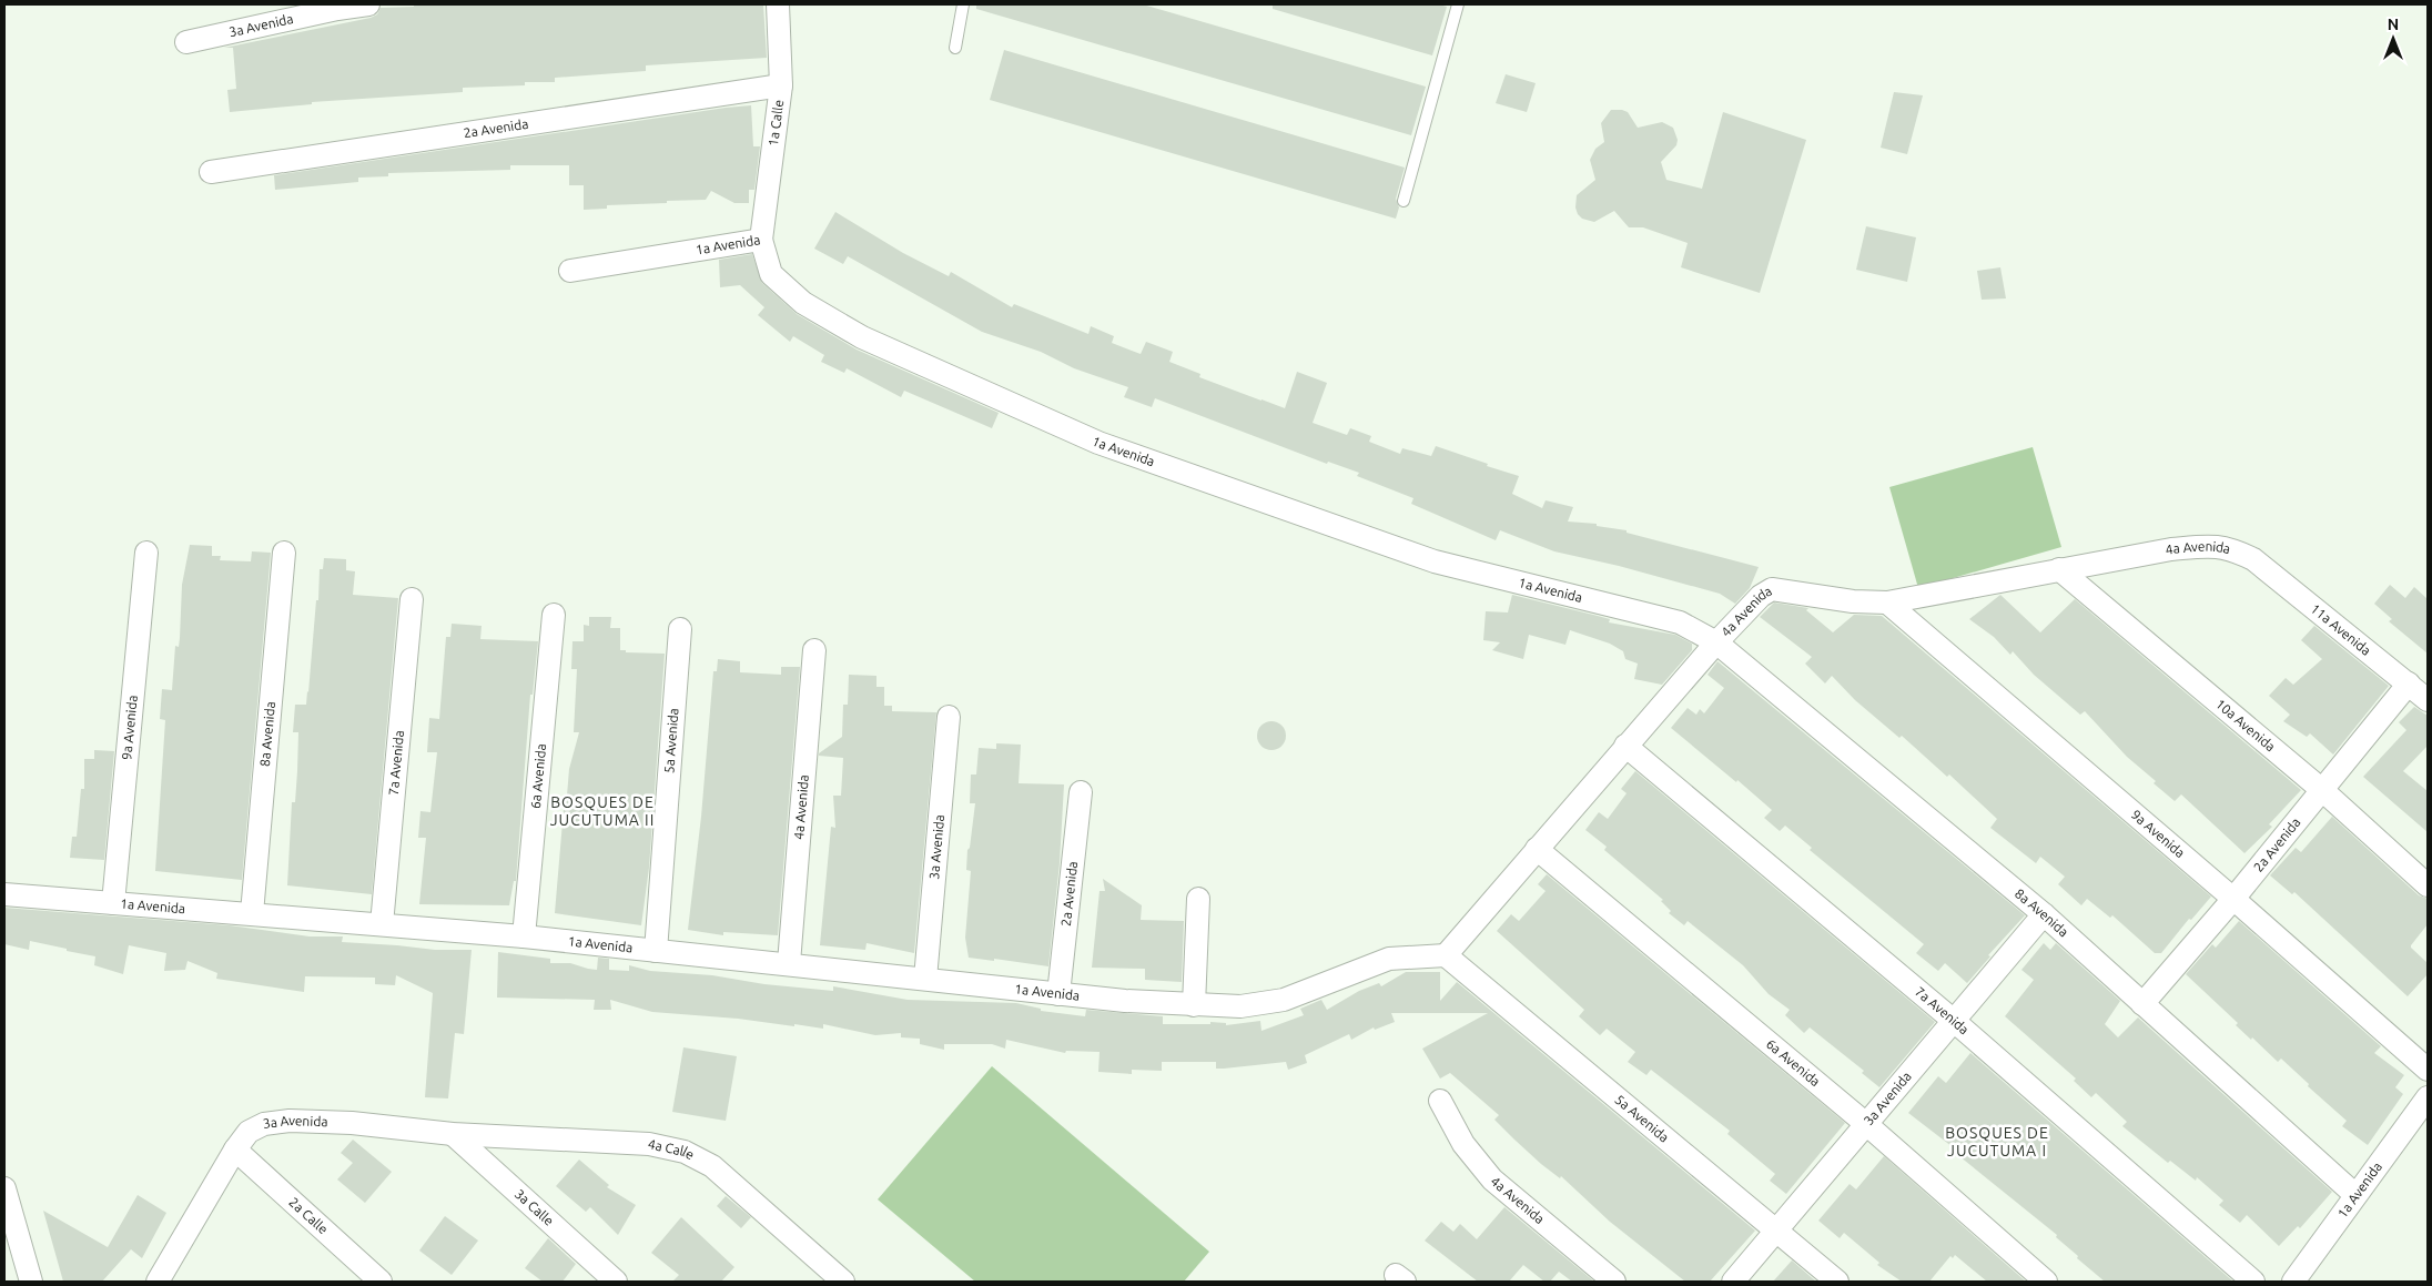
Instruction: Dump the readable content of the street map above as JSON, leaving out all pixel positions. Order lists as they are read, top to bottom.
{
  "streets": {
    "street": [
      "3a Avenida",
      "1a Calle",
      "2a Avenida",
      "1a Avenida",
      "4a Avenida",
      "11a Avenida",
      "10a Avenida",
      "9a Avenida",
      "8a Avenida",
      "5a Avenida",
      "7a Avenida",
      "6a Avenida",
      "4a Calle",
      "3a Calle",
      "2a Calle"
    ]
  },
  "crossings": [
    ["3a Avenida", "1a Avenida"],
    ["3a Avenida", "8a Avenida"],
    ["3a Avenida", "5a Avenida"],
    ["3a Avenida", "7a Avenida"],
    ["3a Avenida", "6a Avenida"],
    ["3a Avenida", "4a Calle"],
    ["3a Avenida", "3a Calle"],
    ["3a Avenida", "2a Calle"],
    ["1a Calle", "2a Avenida"],
    ["1a Calle", "1a Avenida"],
    ["2a Avenida", "1a Avenida"],
    ["2a Avenida", "11a Avenida"],
    ["2a Avenida", "10a Avenida"],
    ["2a Avenida", "9a Avenida"],
    ["2a Avenida", "8a Avenida"],
    ["1a Avenida", "4a Avenida"],
    ["1a Avenida", "9a Avenida"],
    ["1a Avenida", "8a Avenida"],
    ["1a Avenida", "5a Avenida"],
    ["1a Avenida", "7a Avenida"],
    ["1a Avenida", "6a Avenida"],
    ["4a Avenida", "11a Avenida"],
    ["4a Avenida", "10a Avenida"],
    ["4a Avenida", "9a Avenida"],
    ["4a Avenida", "8a Avenida"],
    ["4a Avenida", "5a Avenida"],
    ["4a Avenida", "7a Avenida"],
    ["4a Avenida", "6a Avenida"],
    ["4a Calle", "3a Calle"]
  ],
  "districts": ["BOSQUES DE JUCUTUMA II", "BOSQUES DE JUCUTUMA I"],
  "north": "top"
}
